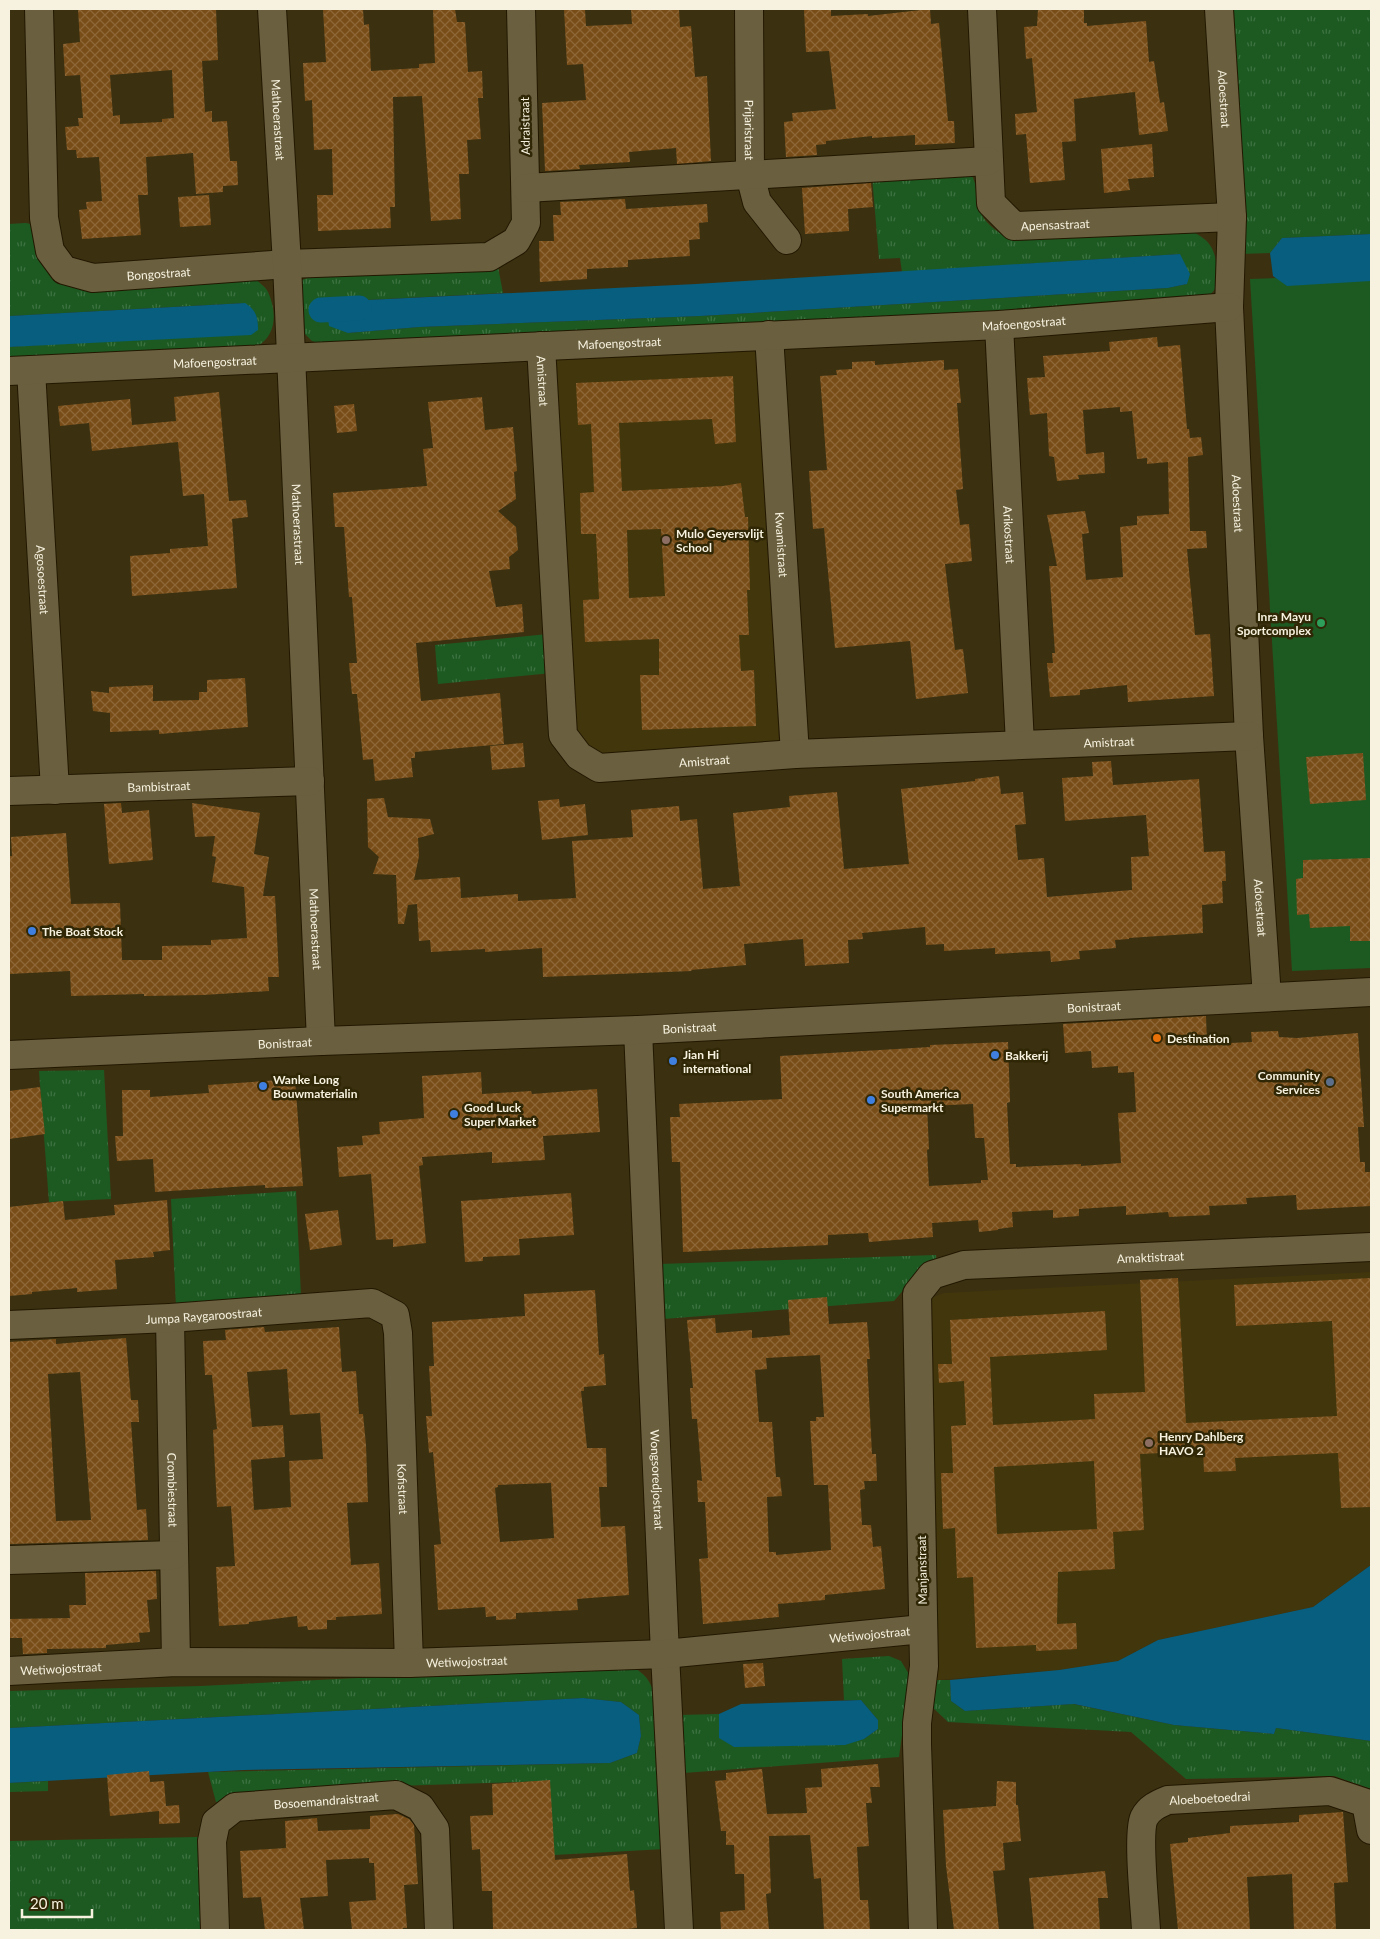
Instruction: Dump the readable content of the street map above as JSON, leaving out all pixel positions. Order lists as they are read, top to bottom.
{
  "streets": {
    "street": [
      "Adoestraat",
      "Mathoerastraat",
      "Adraistraat",
      "Prijaristraat",
      "Apensastraat",
      "Bongostraat",
      "Mafoengostraat",
      "Amistraat",
      "Arikostraat",
      "Kwamistraat",
      "Agosoestraat",
      "Bambistraat",
      "Bonistraat",
      "Amaktistraat",
      "Jumpa Raygaroostraat",
      "Wongsoredjostraat",
      "Kofistraat",
      "Crombiestraat",
      "Manjanstraat",
      "Wetiwojostraat",
      "Aloeboetoedrai",
      "Bosoemandraistraat"
    ]
  },
  "crossings": [
    ["Adoestraat", "Apensastraat"],
    ["Adoestraat", "Mafoengostraat"],
    ["Adoestraat", "Amistraat"],
    ["Adoestraat", "Bonistraat"],
    ["Mathoerastraat", "Bongostraat"],
    ["Mathoerastraat", "Mafoengostraat"],
    ["Mathoerastraat", "Bambistraat"],
    ["Mathoerastraat", "Bonistraat"],
    ["Adraistraat", "Bongostraat"],
    ["Mafoengostraat", "Amistraat"],
    ["Mafoengostraat", "Arikostraat"],
    ["Mafoengostraat", "Kwamistraat"],
    ["Mafoengostraat", "Agosoestraat"],
    ["Amistraat", "Arikostraat"],
    ["Amistraat", "Kwamistraat"],
    ["Agosoestraat", "Bambistraat"],
    ["Bonistraat", "Wongsoredjostraat"],
    ["Amaktistraat", "Manjanstraat"],
    ["Jumpa Raygaroostraat", "Kofistraat"],
    ["Jumpa Raygaroostraat", "Crombiestraat"],
    ["Wongsoredjostraat", "Wetiwojostraat"],
    ["Kofistraat", "Wetiwojostraat"],
    ["Crombiestraat", "Wetiwojostraat"],
    ["Manjanstraat", "Wetiwojostraat"]
  ],
  "places": [
    "Mulo Geyersvlijt School",
    "Inra Mayu Sportcomplex",
    "The Boat Stock",
    "Destination",
    "Bakkerij",
    "Jian Hi international",
    "Community Services",
    "Wanke Long Bouwmaterialin",
    "South America Supermarkt",
    "Good Luck Super Market",
    "Henry Dahlberg HAVO 2"
  ],
  "scale_bar": "20 m"
}
